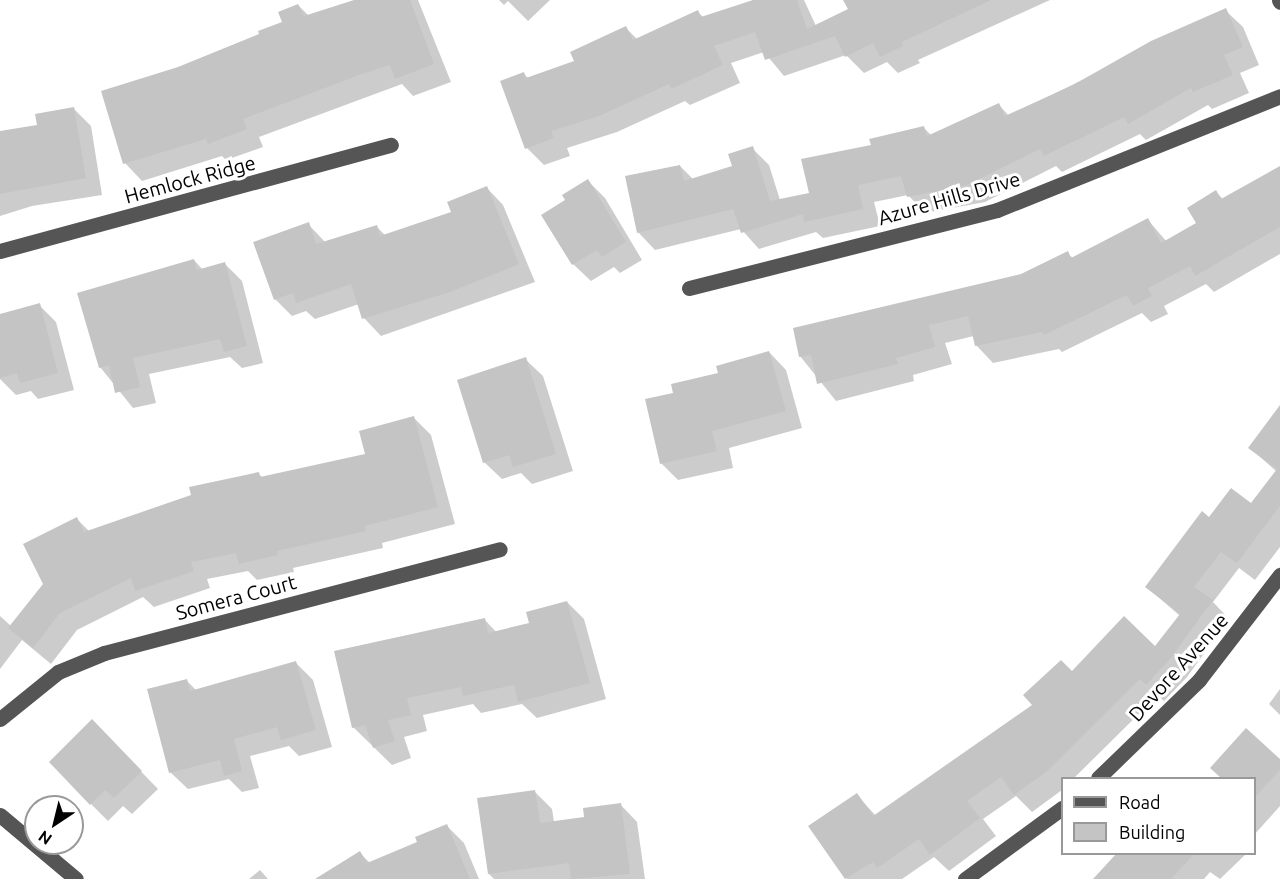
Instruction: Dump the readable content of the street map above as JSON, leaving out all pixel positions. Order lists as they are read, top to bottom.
{
  "streets": {
    "street": [
      "Hemlock Ridge",
      "Azure Hills Drive",
      "Somera Court",
      "Devore Avenue"
    ]
  },
  "legend": ["Road", "Building"],
  "north": "bottom left"
}
